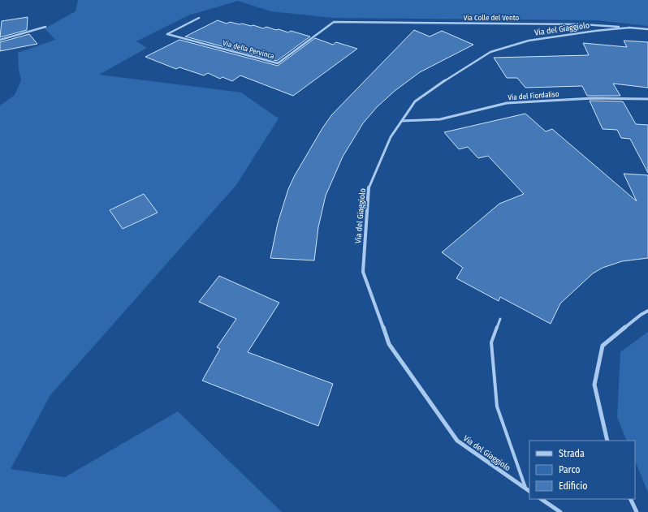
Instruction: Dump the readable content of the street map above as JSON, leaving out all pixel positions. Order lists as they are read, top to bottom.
{
  "streets": {
    "street": [
      "Via Colle del Vento",
      "Via del Giaggiolo",
      "Via della Pervinca",
      "Via del Fiordaliso"
    ]
  },
  "crossings": [
    ["Via Colle del Vento", "Via del Giaggiolo"],
    ["Via Colle del Vento", "Via della Pervinca"],
    ["Via del Giaggiolo", "Via del Fiordaliso"]
  ],
  "legend": ["Strada", "Parco", "Edificio"]
}
